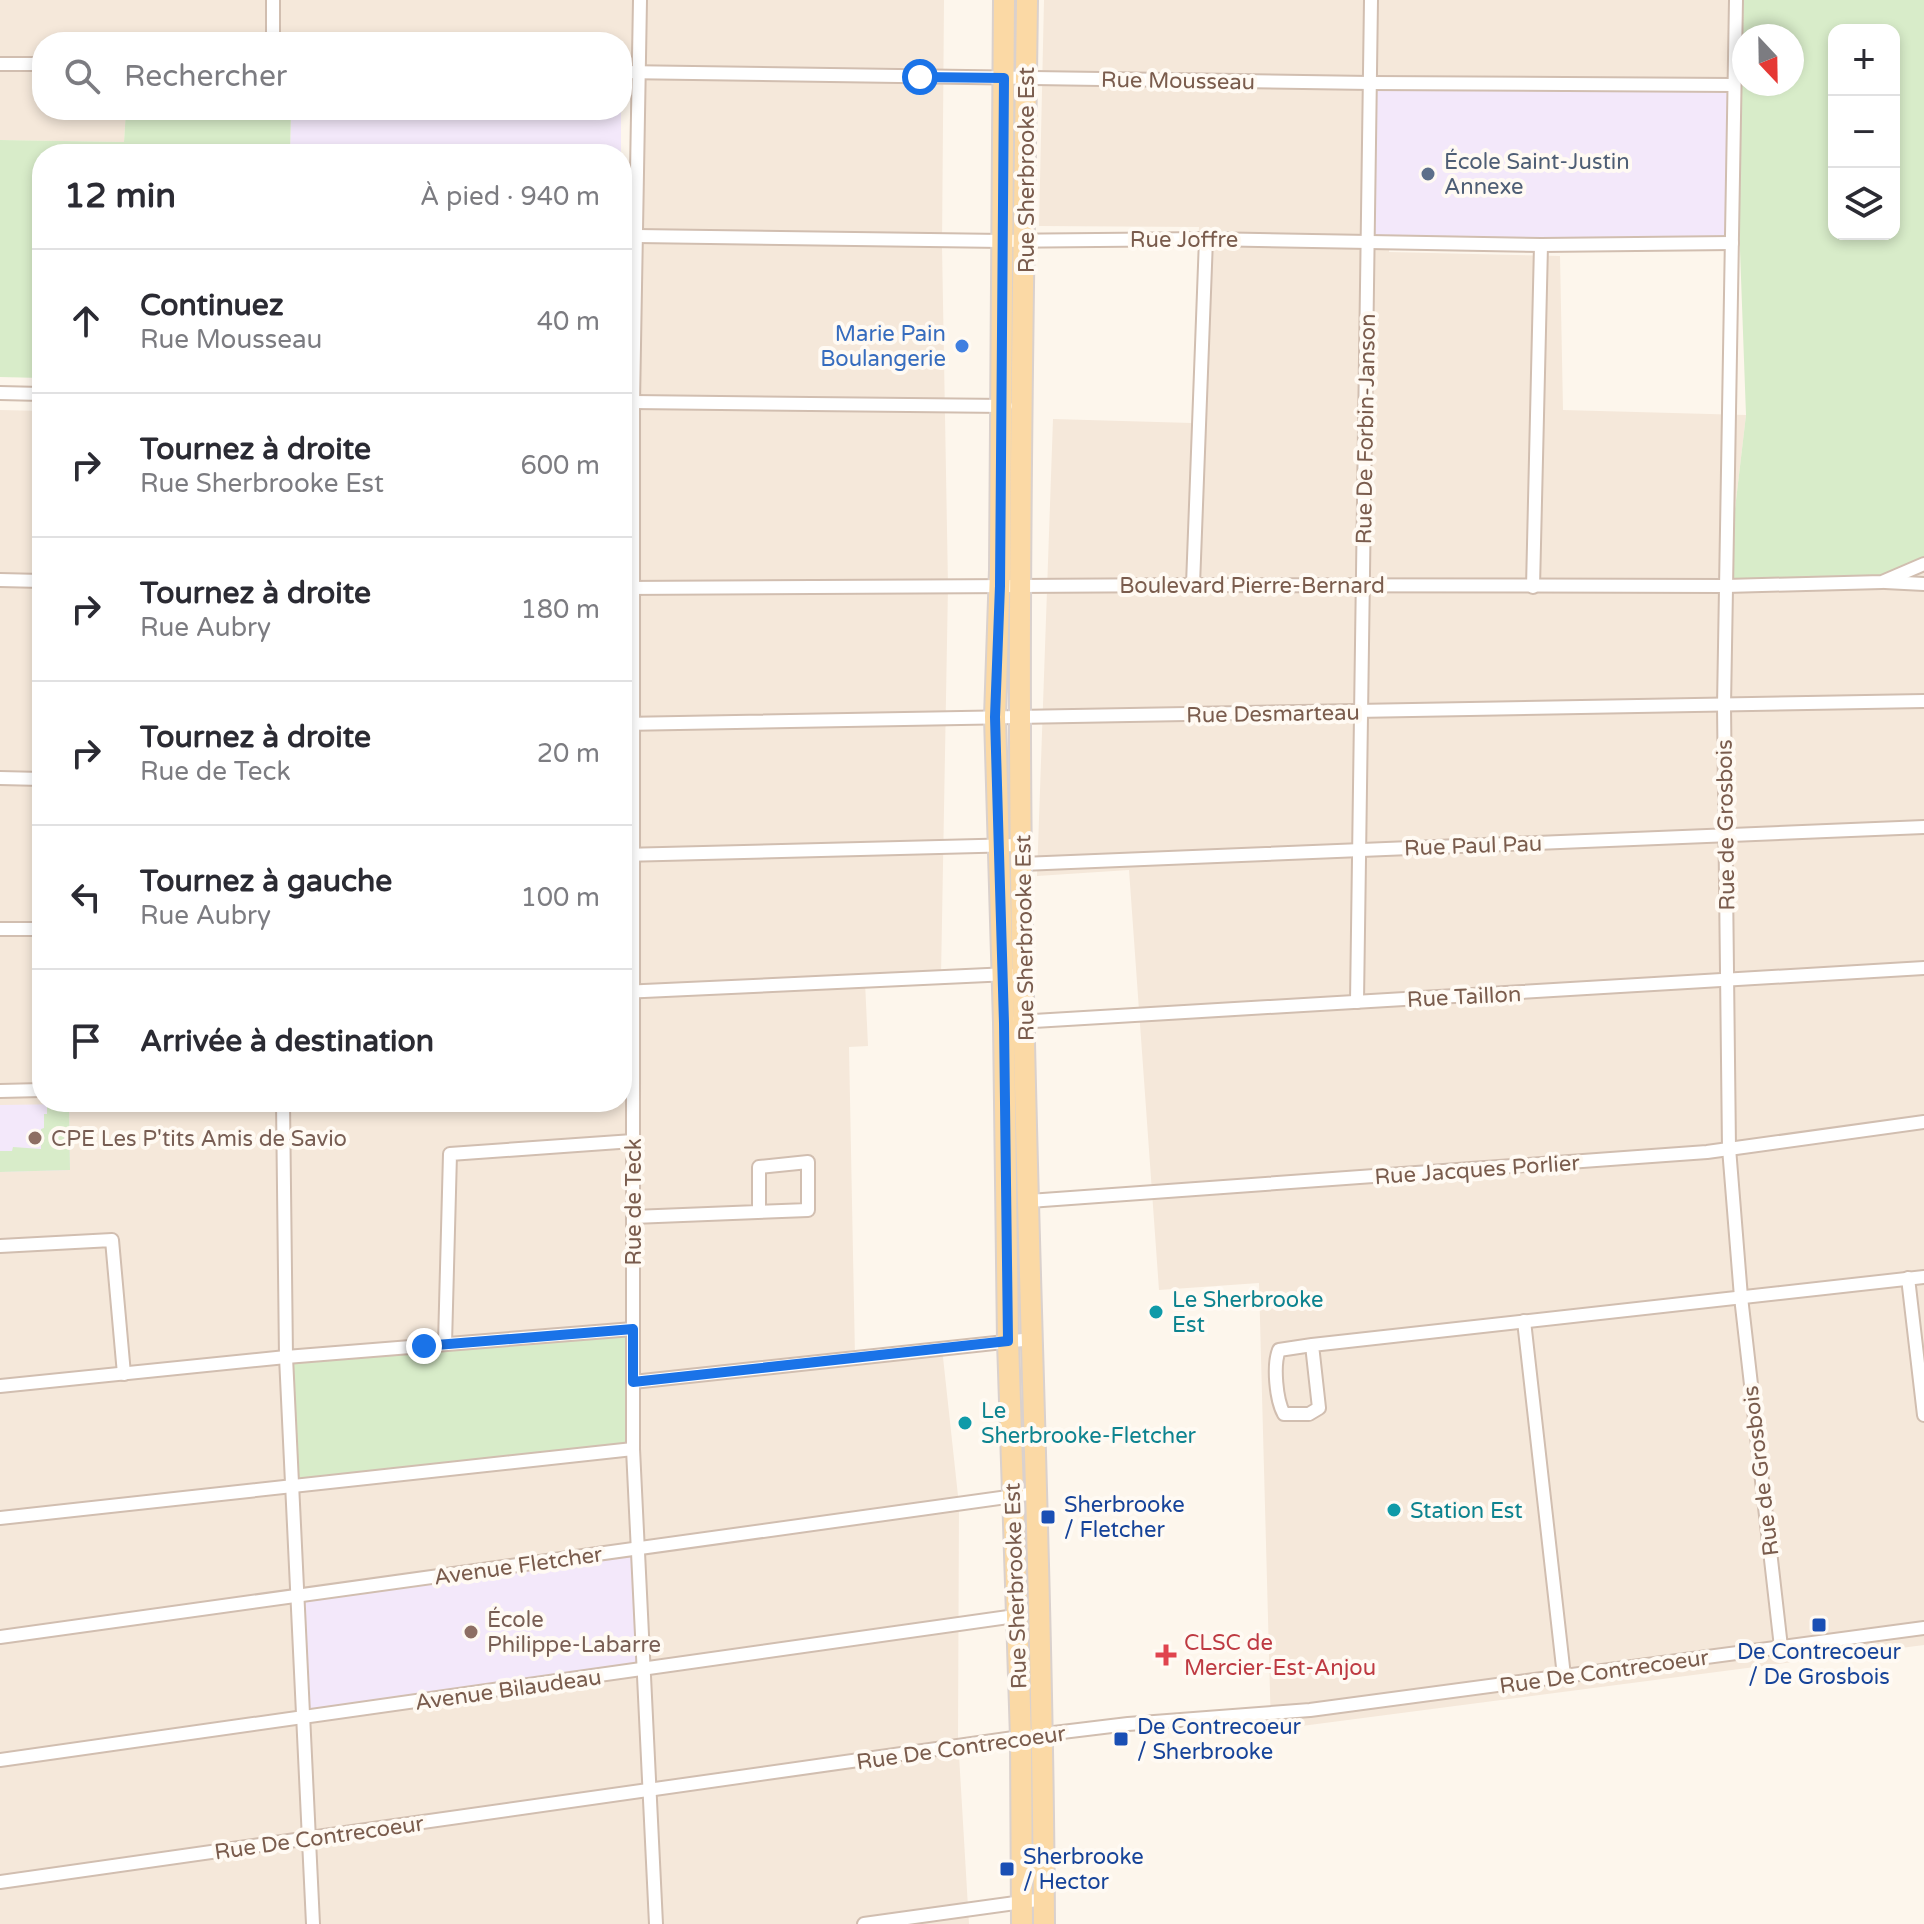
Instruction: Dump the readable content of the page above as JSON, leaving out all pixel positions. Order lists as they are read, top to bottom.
{
  "streets": {
    "main road": ["Rue Sherbrooke Est"],
    "street": [
      "Rue Mousseau",
      "Rue Joffre",
      "Rue De Forbin-Janson",
      "Boulevard Pierre-Bernard",
      "Rue Desmarteau",
      "Rue de Grosbois",
      "Rue Paul Pau",
      "Rue Taillon",
      "Rue Jacques Porlier",
      "Rue de Teck",
      "Avenue Fletcher",
      "Rue De Contrecoeur",
      "Avenue Bilaudeau"
    ]
  },
  "crossings": [
    ["Rue Mousseau", "Rue Sherbrooke Est"],
    ["Rue Mousseau", "Rue De Forbin-Janson"],
    ["Rue Mousseau", "Rue de Teck"],
    ["Rue Sherbrooke Est", "Rue Joffre"],
    ["Rue Sherbrooke Est", "Boulevard Pierre-Bernard"],
    ["Rue Sherbrooke Est", "Rue Desmarteau"],
    ["Rue Sherbrooke Est", "Rue Paul Pau"],
    ["Rue Sherbrooke Est", "Rue Taillon"],
    ["Rue Sherbrooke Est", "Rue Jacques Porlier"],
    ["Rue Sherbrooke Est", "Avenue Fletcher"],
    ["Rue Sherbrooke Est", "Rue De Contrecoeur"],
    ["Rue Sherbrooke Est", "Avenue Bilaudeau"],
    ["Rue Joffre", "Rue De Forbin-Janson"],
    ["Rue Joffre", "Rue de Grosbois"],
    ["Rue Joffre", "Rue de Teck"],
    ["Rue De Forbin-Janson", "Boulevard Pierre-Bernard"],
    ["Rue De Forbin-Janson", "Rue Desmarteau"],
    ["Rue De Forbin-Janson", "Rue Paul Pau"],
    ["Rue De Forbin-Janson", "Rue Taillon"],
    ["Boulevard Pierre-Bernard", "Rue de Grosbois"],
    ["Rue Desmarteau", "Rue de Grosbois"],
    ["Rue de Grosbois", "Rue Paul Pau"],
    ["Rue de Grosbois", "Rue Taillon"],
    ["Rue de Grosbois", "Rue Jacques Porlier"],
    ["Rue de Grosbois", "Rue De Contrecoeur"],
    ["Rue de Teck", "Avenue Fletcher"],
    ["Rue de Teck", "Rue De Contrecoeur"],
    ["Rue de Teck", "Avenue Bilaudeau"]
  ],
  "places": {
    "other": [
      "École Saint-Justin Annexe",
      "Marie Pain Boulangerie",
      "CPE Les P'tits Amis de Savio",
      "Le Sherbrooke Est",
      "Le Sherbrooke-Fletcher",
      "Station Est",
      "École Philippe-Labarre"
    ],
    "transit": [
      "Sherbrooke / Fletcher",
      "De Contrecoeur / De Grosbois",
      "De Contrecoeur / Sherbrooke",
      "Sherbrooke / Hector"
    ],
    "health": ["CLSC de Mercier-Est-Anjou"]
  },
  "north": "bottom",
  "page": {
    "map_buttons": ["+", "−"],
    "search": "Rechercher",
    "heading": ["12 min", "À pied · 940 m"],
    "list": [
      ["Continuez", "Rue Mousseau", "40 m"],
      ["Tournez à droite", "Rue Sherbrooke Est", "600 m"],
      ["Tournez à droite", "Rue Aubry", "180 m"],
      ["Tournez à droite", "Rue de Teck", "20 m"],
      ["Tournez à gauche", "Rue Aubry", "100 m"],
      "Arrivée à destination"
    ]
  }
}
